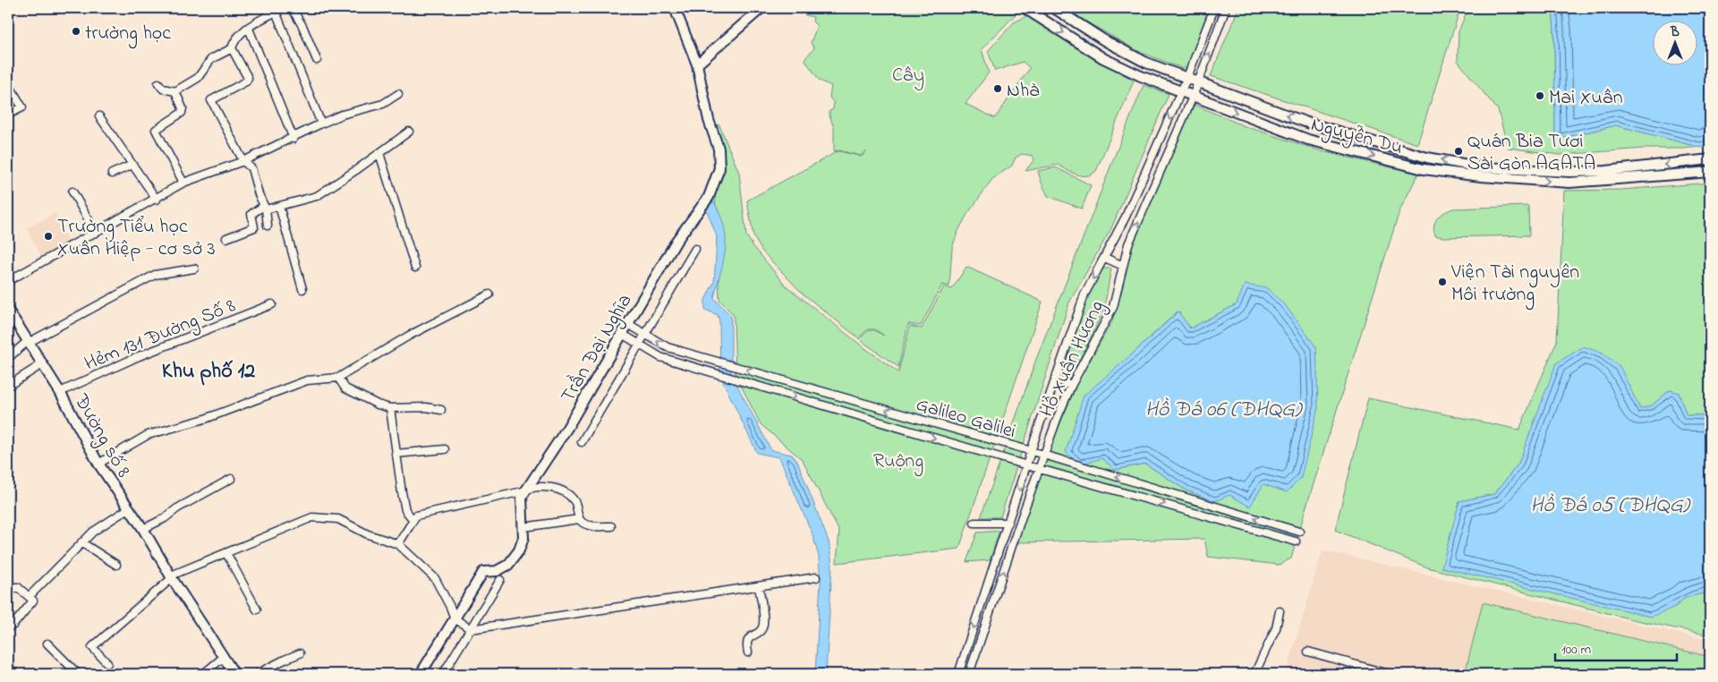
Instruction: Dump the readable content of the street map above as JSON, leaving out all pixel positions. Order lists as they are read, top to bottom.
{
  "streets": {
    "street": [
      "Nguyễn Du",
      "Hẻm 131 Đường Số 8",
      "Trần Đại Nghĩa",
      "Hồ Xuân Hương",
      "Galileo Galilei",
      "Đường số 8"
    ]
  },
  "crossings": [
    ["Nguyễn Du", "Hồ Xuân Hương"],
    ["Hẻm 131 Đường Số 8", "Đường số 8"],
    ["Trần Đại Nghĩa", "Galileo Galilei"],
    ["Hồ Xuân Hương", "Galileo Galilei"]
  ],
  "districts": ["Khu phố 12"],
  "water": ["Hồ Đá 06 (ĐHQG)", "Hồ Đá 05 (ĐHQG)"],
  "parks": ["Cây", "Ruộng"],
  "places": [
    "trường học",
    "Nhà",
    "Mai Xuân",
    "Quán Bia Tươi Sài Gòn AGATA",
    "Trường Tiểu học Xuân Hiệp - cơ sở 3",
    "Viện Tài nguyên Môi trường"
  ],
  "scale_bar": "100 m",
  "north": "top"
}
